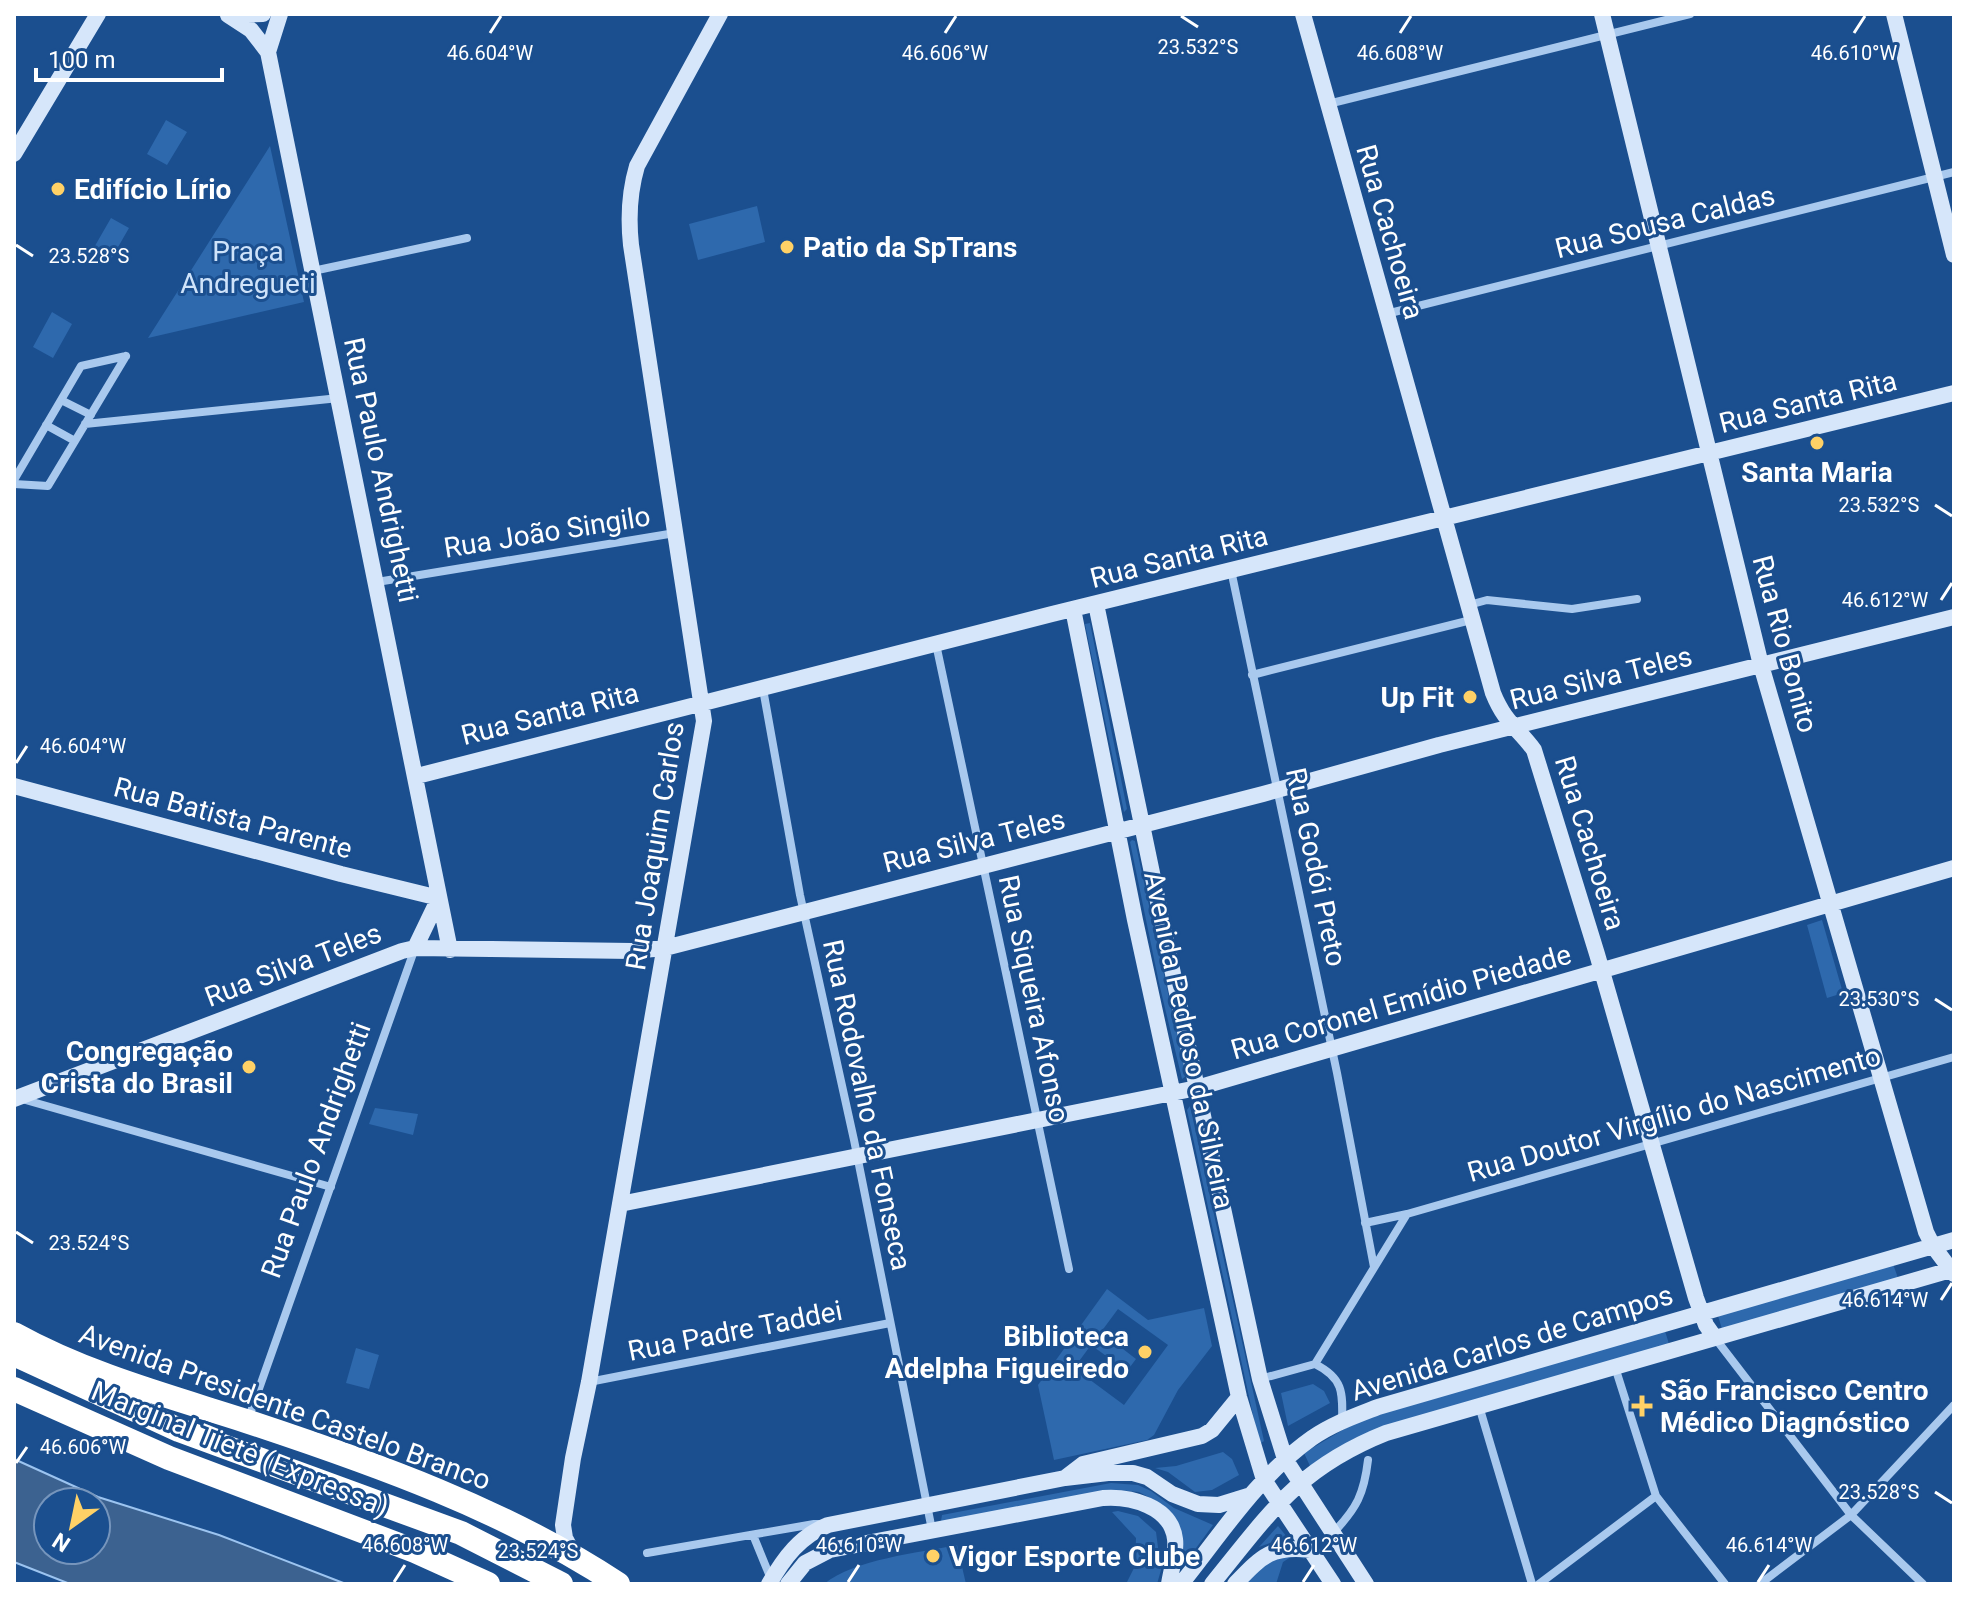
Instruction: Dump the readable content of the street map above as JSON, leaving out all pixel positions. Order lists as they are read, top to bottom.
{
  "streets": {
    "highway": ["Avenida Presidente Castelo Branco", "Marginal Tietê (Expressa)"],
    "main road": [
      "Rua Cachoeira",
      "Rua Santa Rita",
      "Rua Paulo Andrighetti",
      "Rua Rio Bonito",
      "Rua Silva Teles",
      "Rua Batista Parente",
      "Rua Joaquim Carlos",
      "Rua Coronel Emídio Piedade",
      "Avenida Pedroso da Silveira",
      "Avenida Carlos de Campos"
    ],
    "street": [
      "Rua Sousa Caldas",
      "Rua João Singilo",
      "Rua Godói Preto",
      "Rua Siqueira Afonso",
      "Rua Rodovalho da Fonseca",
      "Rua Doutor Virgílio do Nascimento",
      "Rua Padre Taddei"
    ]
  },
  "crossings": [
    ["Rua Sousa Caldas", "Rua Cachoeira"],
    ["Rua Sousa Caldas", "Rua Rio Bonito"],
    ["Rua Cachoeira", "Rua Santa Rita"],
    ["Rua Cachoeira", "Rua Silva Teles"],
    ["Rua Cachoeira", "Rua Coronel Emídio Piedade"],
    ["Rua Cachoeira", "Rua Doutor Virgílio do Nascimento"],
    ["Rua Cachoeira", "Avenida Carlos de Campos"],
    ["Rua Santa Rita", "Rua Paulo Andrighetti"],
    ["Rua Santa Rita", "Rua Rio Bonito"],
    ["Rua Santa Rita", "Rua Joaquim Carlos"],
    ["Rua Santa Rita", "Rua Godói Preto"],
    ["Rua Santa Rita", "Rua Siqueira Afonso"],
    ["Rua Santa Rita", "Avenida Pedroso da Silveira"],
    ["Rua Santa Rita", "Rua Rodovalho da Fonseca"],
    ["Rua Paulo Andrighetti", "Rua João Singilo"],
    ["Rua Paulo Andrighetti", "Rua Silva Teles"],
    ["Rua Paulo Andrighetti", "Rua Batista Parente"],
    ["Rua Paulo Andrighetti", "Avenida Presidente Castelo Branco"],
    ["Rua João Singilo", "Rua Joaquim Carlos"],
    ["Rua Rio Bonito", "Rua Silva Teles"],
    ["Rua Rio Bonito", "Rua Coronel Emídio Piedade"],
    ["Rua Rio Bonito", "Rua Doutor Virgílio do Nascimento"],
    ["Rua Rio Bonito", "Avenida Carlos de Campos"],
    ["Rua Silva Teles", "Rua Joaquim Carlos"],
    ["Rua Silva Teles", "Rua Godói Preto"],
    ["Rua Silva Teles", "Rua Siqueira Afonso"],
    ["Rua Silva Teles", "Avenida Pedroso da Silveira"],
    ["Rua Silva Teles", "Rua Rodovalho da Fonseca"],
    ["Rua Joaquim Carlos", "Rua Coronel Emídio Piedade"],
    ["Rua Joaquim Carlos", "Rua Padre Taddei"],
    ["Rua Joaquim Carlos", "Avenida Presidente Castelo Branco"],
    ["Rua Godói Preto", "Rua Coronel Emídio Piedade"],
    ["Rua Godói Preto", "Rua Doutor Virgílio do Nascimento"],
    ["Rua Siqueira Afonso", "Rua Coronel Emídio Piedade"],
    ["Rua Coronel Emídio Piedade", "Avenida Pedroso da Silveira"],
    ["Rua Coronel Emídio Piedade", "Rua Rodovalho da Fonseca"],
    ["Avenida Pedroso da Silveira", "Avenida Carlos de Campos"],
    ["Rua Rodovalho da Fonseca", "Rua Padre Taddei"],
    ["Rua Rodovalho da Fonseca", "Avenida Carlos de Campos"]
  ],
  "parks": ["Praça Andregueti"],
  "places": {
    "other": [
      "Edifício Lírio",
      "Patio da SpTrans",
      "Santa Maria",
      "Up Fit",
      "Congregação Crista do Brasil",
      "Biblioteca Adelpha Figueiredo",
      "Vigor Esporte Clube"
    ],
    "health": ["São Francisco Centro Médico Diagnóstico"]
  },
  "scale_bar": "100 m",
  "north": "bottom left",
  "coordinates": [
    "23.532°S",
    "46.608°W",
    "46.610°W",
    "46.604°W",
    "46.606°W",
    "23.528°S",
    "46.612°W",
    "23.530°S",
    "23.524°S",
    "46.614°W"
  ]
}
